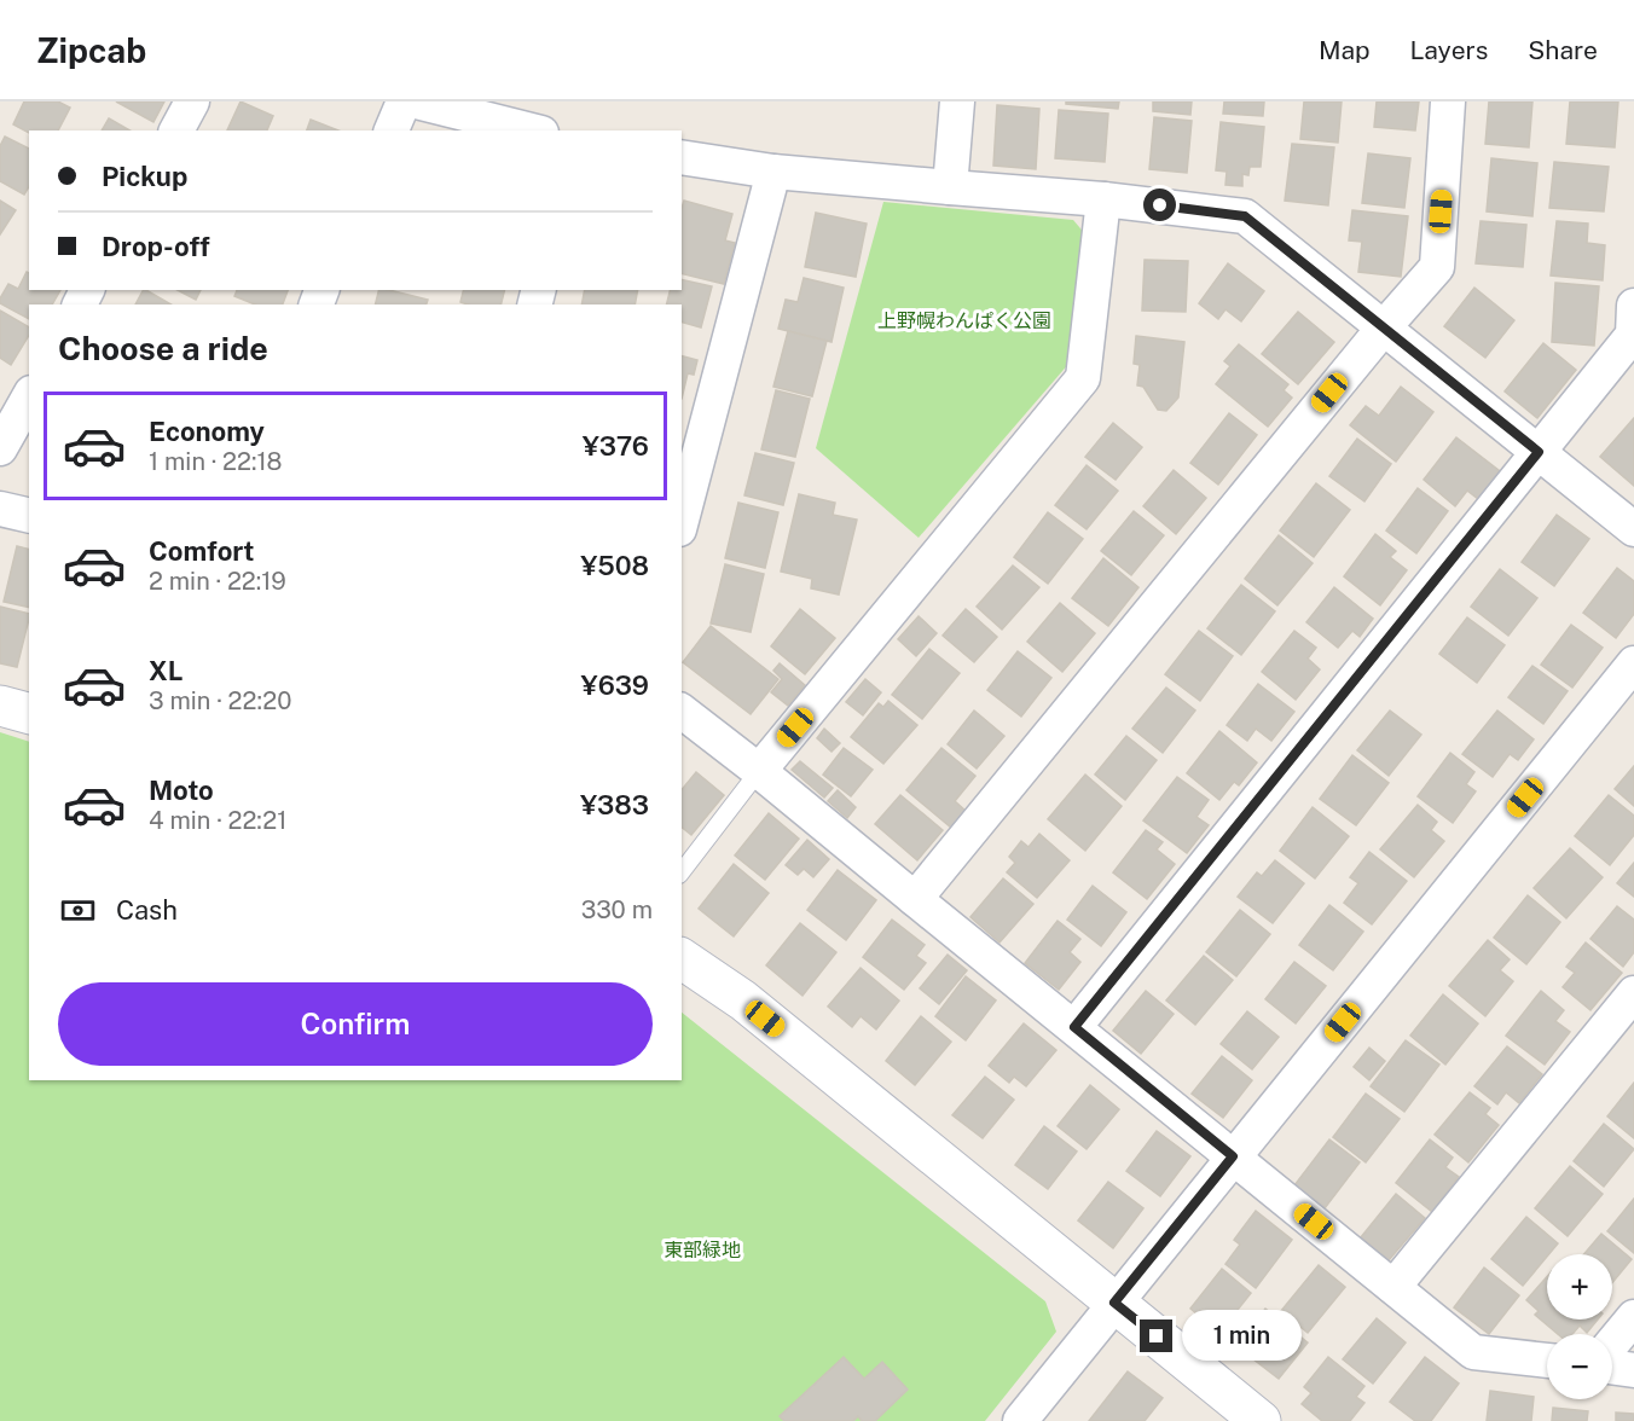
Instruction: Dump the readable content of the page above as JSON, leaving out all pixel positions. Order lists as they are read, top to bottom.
{
  "parks": ["上野幌わんぱく公園", "東部緑地"],
  "page": {
    "header": "Zipcab",
    "nav": ["Map", "Layers", "Share"],
    "banner": ["Pickup", "Drop-off"],
    "heading": "Choose a ride",
    "list": [
      {
        "name": "Economy",
        "note": "1 min · 22:18",
        "value": "¥376"
      },
      {
        "name": "Comfort",
        "note": "2 min · 22:19",
        "value": "¥508"
      },
      {
        "name": "XL",
        "note": "3 min · 22:20",
        "value": "¥639"
      },
      {
        "name": "Moto",
        "note": "4 min · 22:21",
        "value": "¥383"
      }
    ],
    "pay": ["Cash", "330 m"],
    "buttons": "Confirm",
    "map_buttons": ["+", "−"],
    "bubble": "1 min"
  }
}
